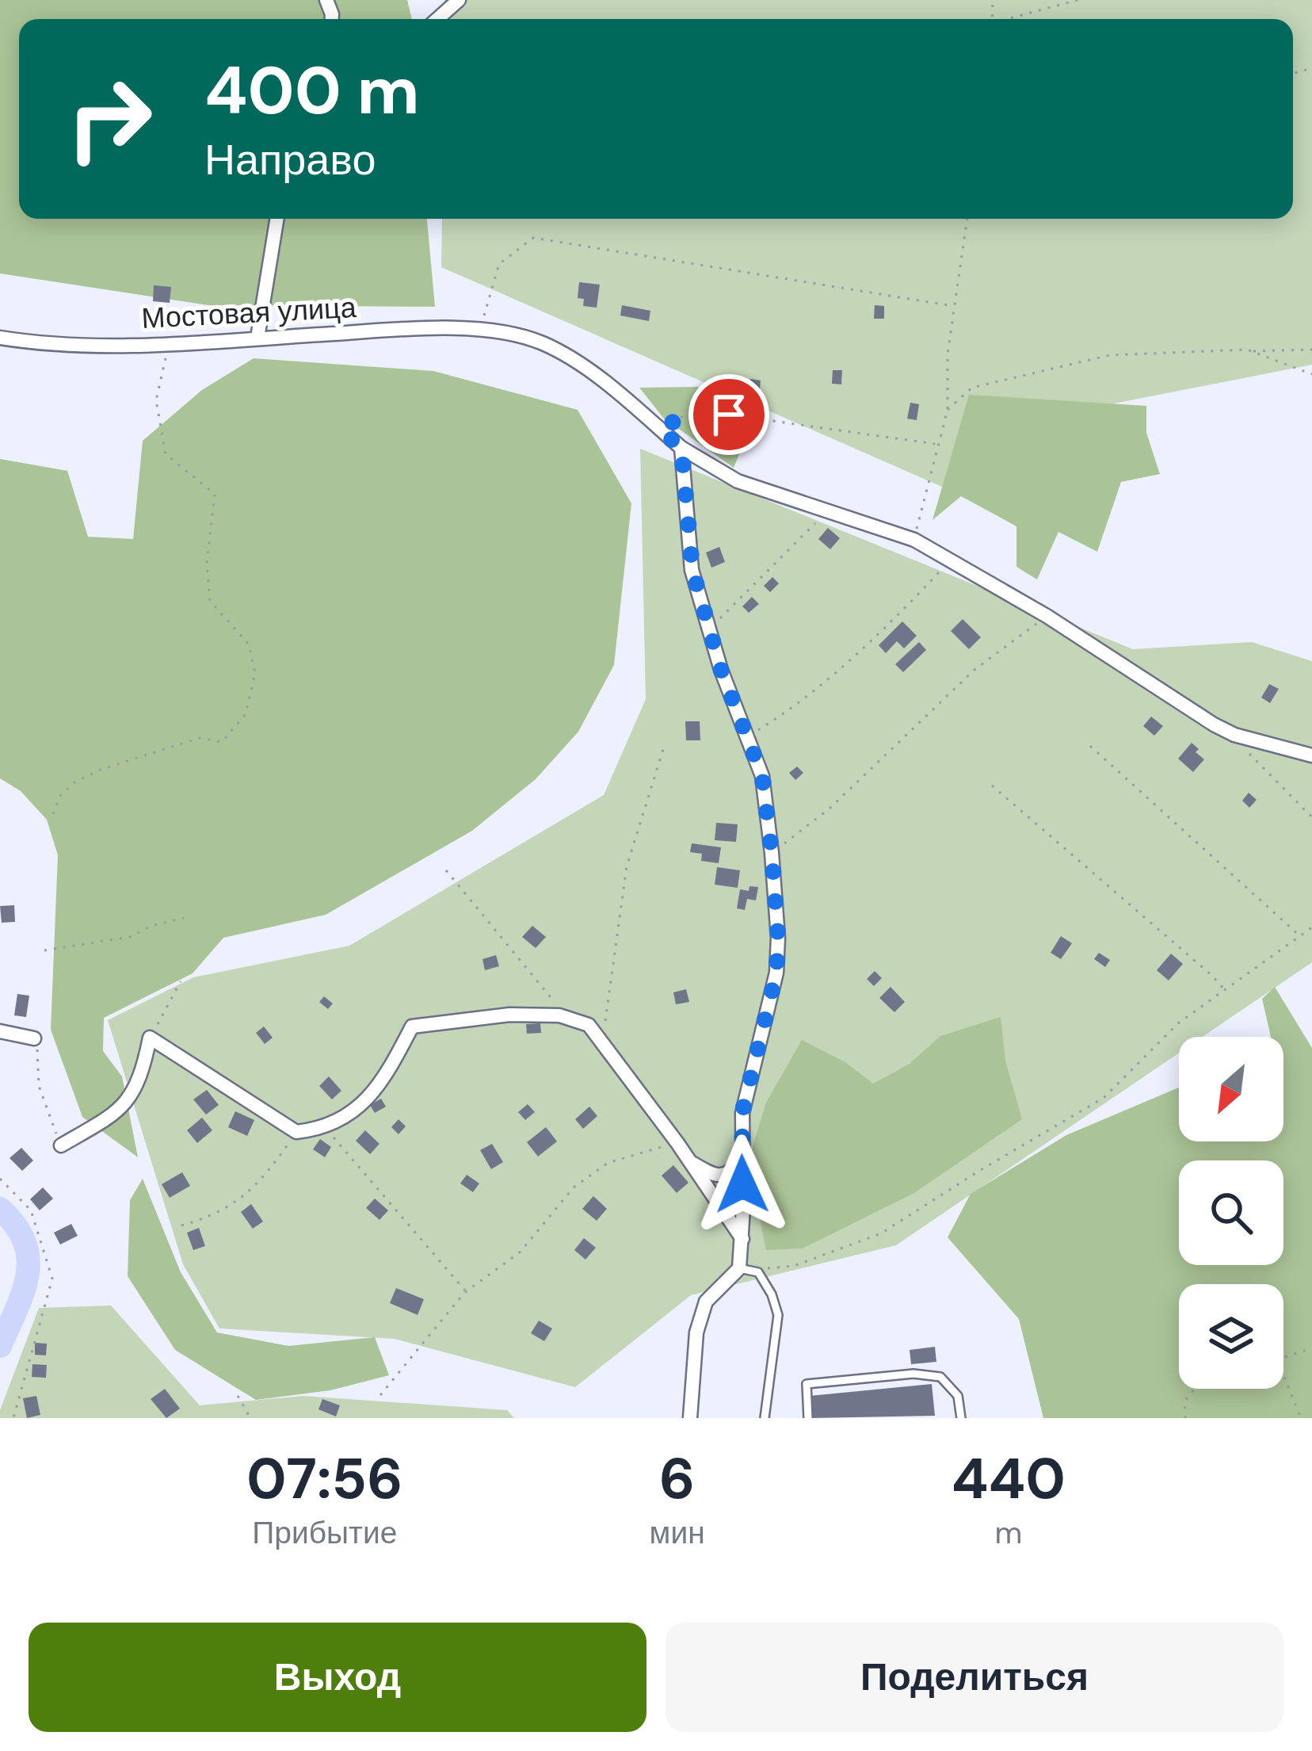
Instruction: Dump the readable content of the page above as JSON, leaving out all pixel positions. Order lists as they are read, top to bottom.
{
  "streets": {
    "street": ["Мостовая улица"]
  },
  "north": "bottom left",
  "page": {
    "turn": ["400 m", "Направо"],
    "eta": [
      "07:56",
      "Прибытие",
      "6",
      "мин",
      "440",
      "m"
    ],
    "buttons": ["Выход", "Поделиться"]
  }
}
